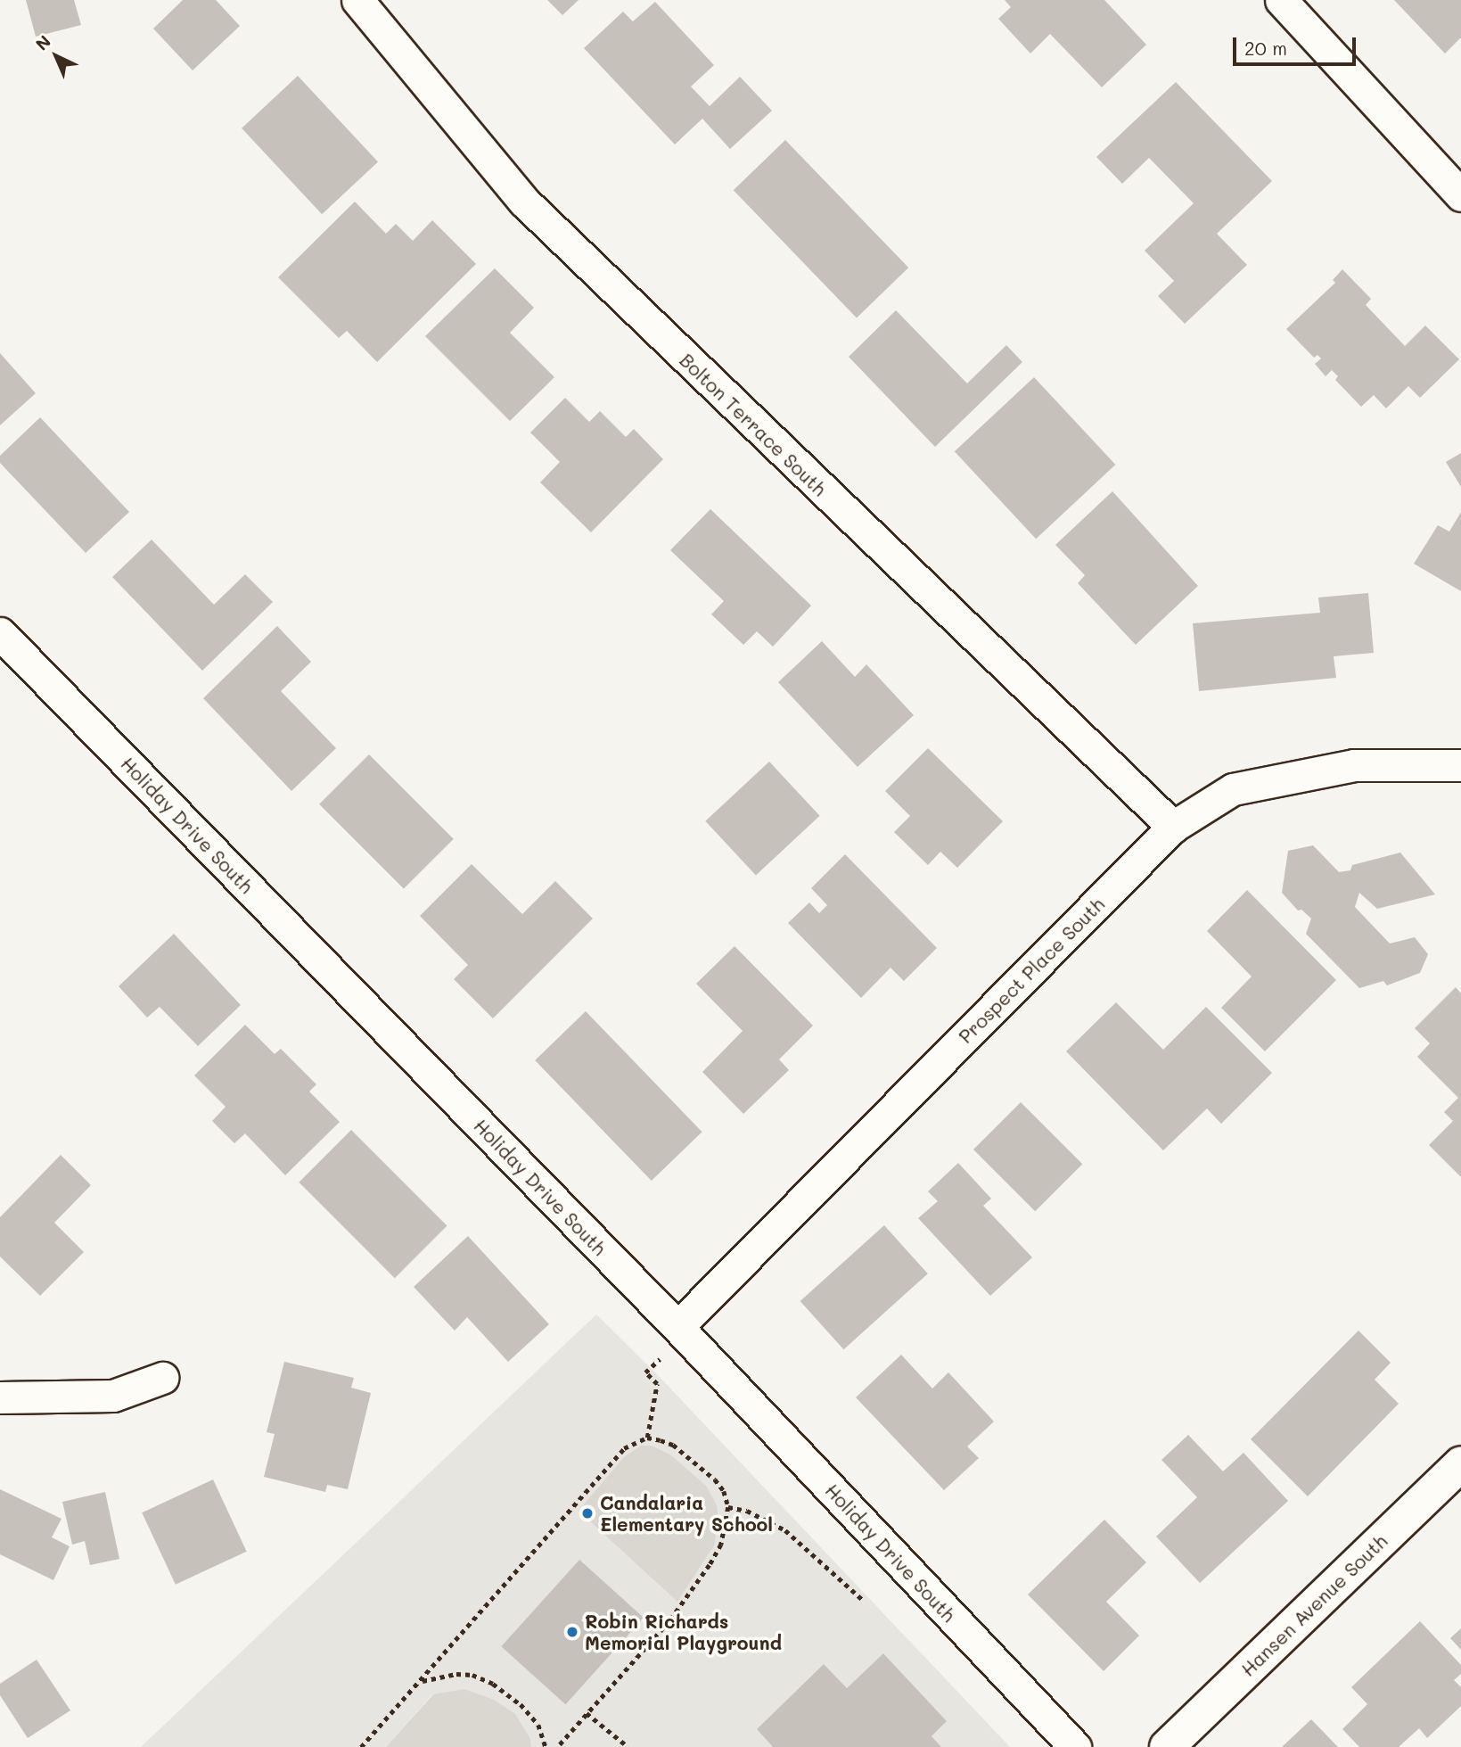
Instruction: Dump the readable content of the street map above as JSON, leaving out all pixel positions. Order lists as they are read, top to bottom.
{
  "streets": {
    "street": [
      "Bolton Terrace South",
      "Holiday Drive South",
      "Prospect Place South",
      "Hansen Avenue South"
    ]
  },
  "crossings": [
    ["Bolton Terrace South", "Prospect Place South"],
    ["Holiday Drive South", "Prospect Place South"]
  ],
  "places": ["Candalaria Elementary School", "Robin Richards Memorial Playground"],
  "scale_bar": "20 m",
  "north": "top left"
}
